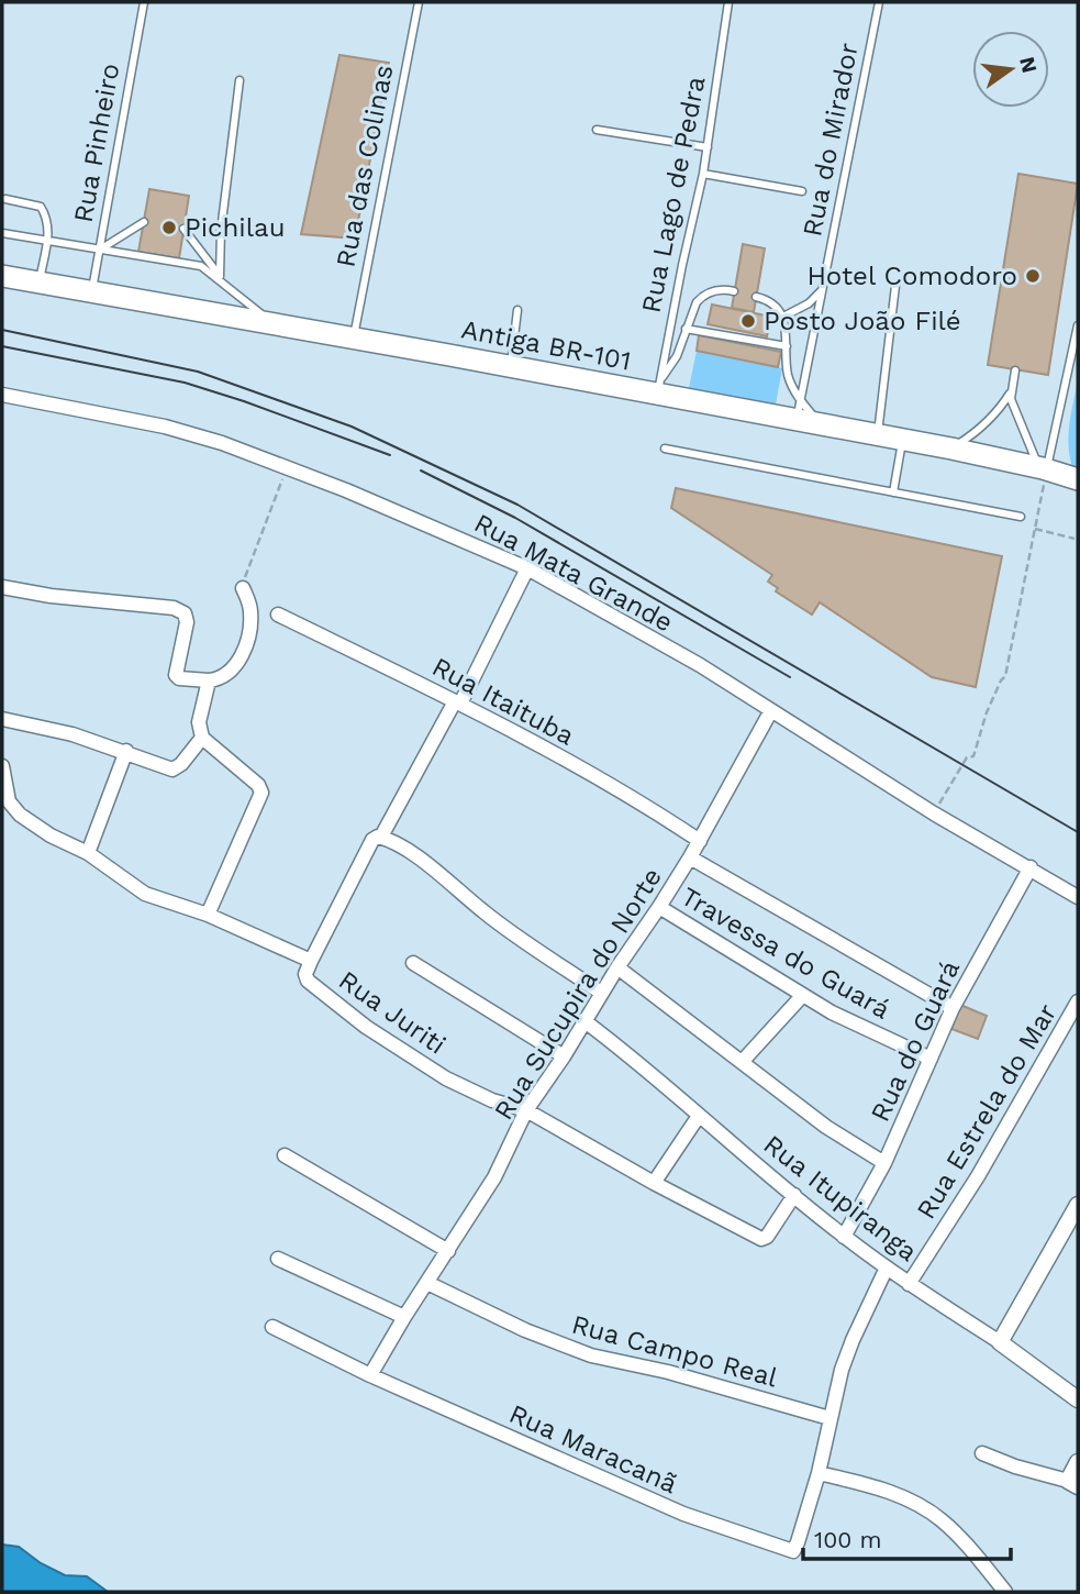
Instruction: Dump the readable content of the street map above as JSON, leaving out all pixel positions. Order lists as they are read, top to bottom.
{
  "streets": {
    "main road": ["Antiga BR-101"],
    "street": [
      "Rua Mata Grande",
      "Rua Itaituba",
      "Travessa do Guará",
      "Rua Sucupira do Norte",
      "Rua Juriti",
      "Rua do Guará",
      "Rua Estrela do Mar",
      "Rua Itupiranga",
      "Rua Campo Real",
      "Rua Maracanã"
    ],
    "lane": [
      "Rua do Mirador",
      "Rua Pinheiro",
      "Rua das Colinas",
      "Rua Lago de Pedra"
    ]
  },
  "crossings": [
    ["Rua do Mirador", "Antiga BR-101"],
    ["Rua Pinheiro", "Antiga BR-101"],
    ["Rua das Colinas", "Antiga BR-101"],
    ["Rua Lago de Pedra", "Antiga BR-101"],
    ["Rua Mata Grande", "Rua Sucupira do Norte"],
    ["Rua Mata Grande", "Rua do Guará"],
    ["Rua Itaituba", "Rua Sucupira do Norte"],
    ["Travessa do Guará", "Rua Sucupira do Norte"],
    ["Travessa do Guará", "Rua do Guará"],
    ["Rua Sucupira do Norte", "Rua Juriti"],
    ["Rua Sucupira do Norte", "Rua Itupiranga"],
    ["Rua Sucupira do Norte", "Rua Campo Real"],
    ["Rua Sucupira do Norte", "Rua Maracanã"],
    ["Rua Juriti", "Rua Itupiranga"],
    ["Rua do Guará", "Rua Itupiranga"],
    ["Rua Estrela do Mar", "Rua Itupiranga"]
  ],
  "places": ["Pichilau", "Hotel Comodoro", "Posto João Filé"],
  "scale_bar": "100 m",
  "north": "right"
}
